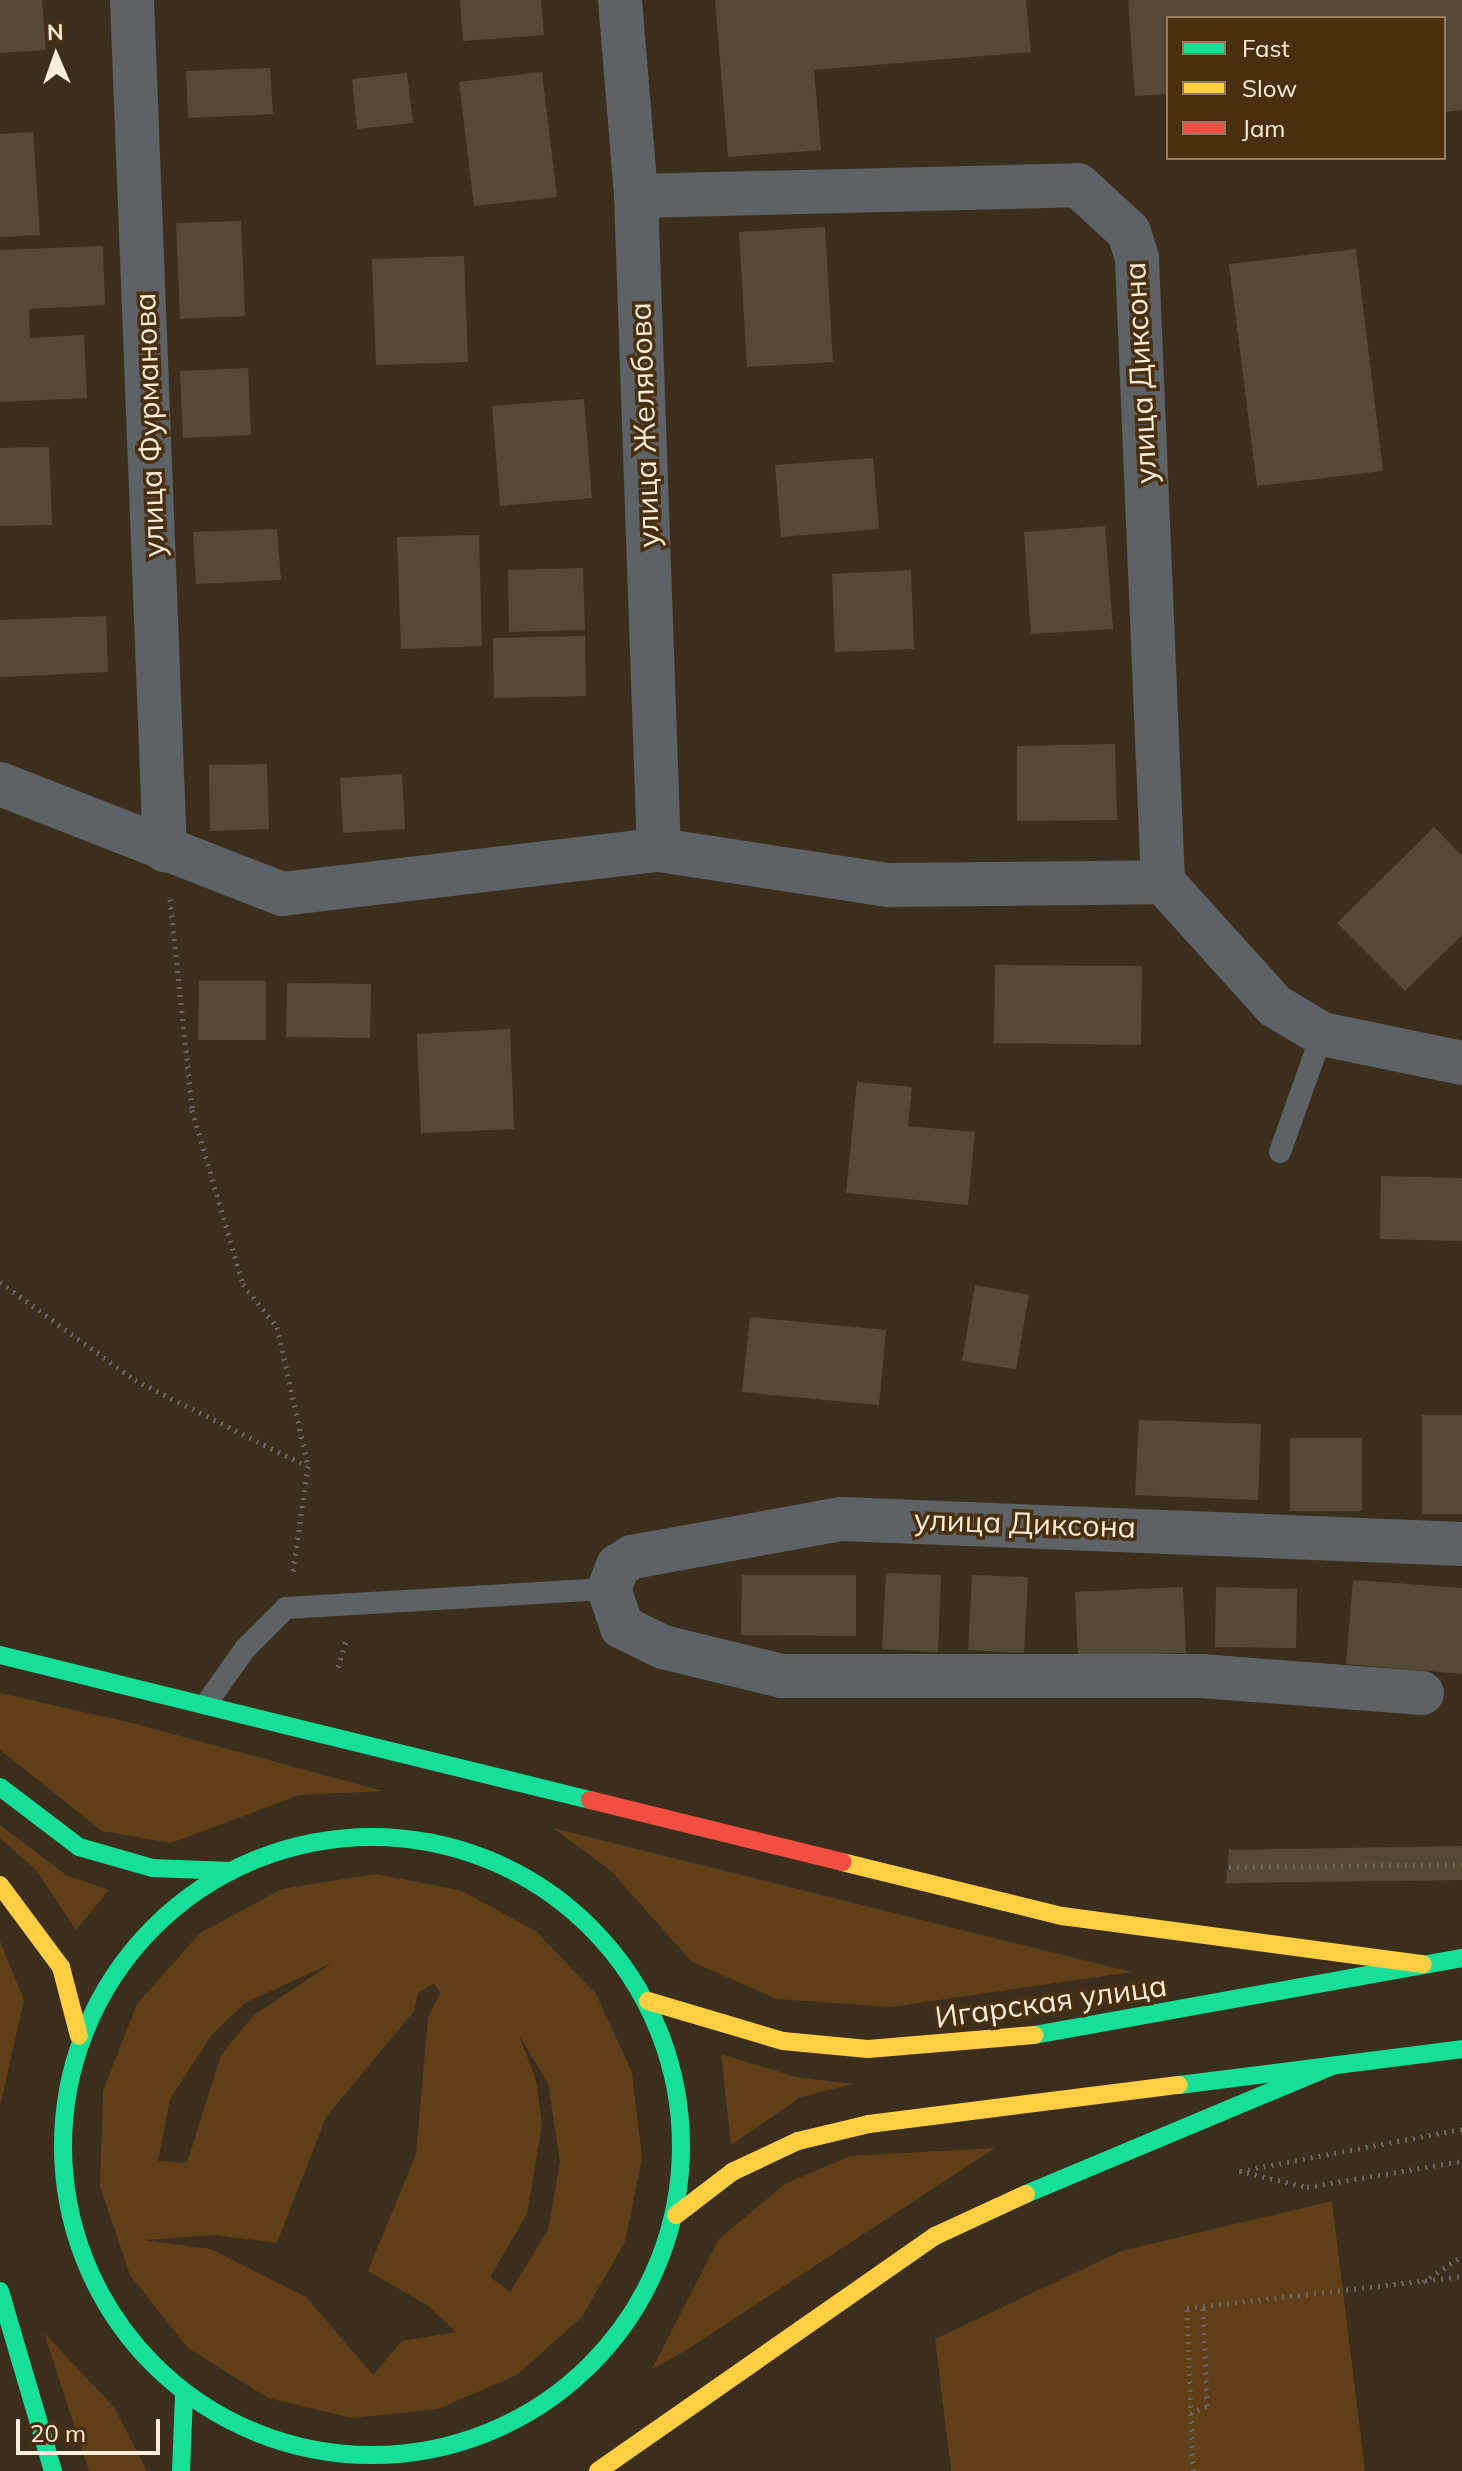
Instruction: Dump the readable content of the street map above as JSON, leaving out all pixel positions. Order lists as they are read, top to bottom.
{
  "streets": {
    "main road": ["Игарская улица"],
    "street": ["улица Диксона", "улица Фурманова", "улица Желябова"]
  },
  "crossings": [
    ["улица Диксона", "улица Желябова"]
  ],
  "legend": ["Fast", "Slow", "Jam"],
  "scale_bar": "20 m",
  "north": "top"
}
